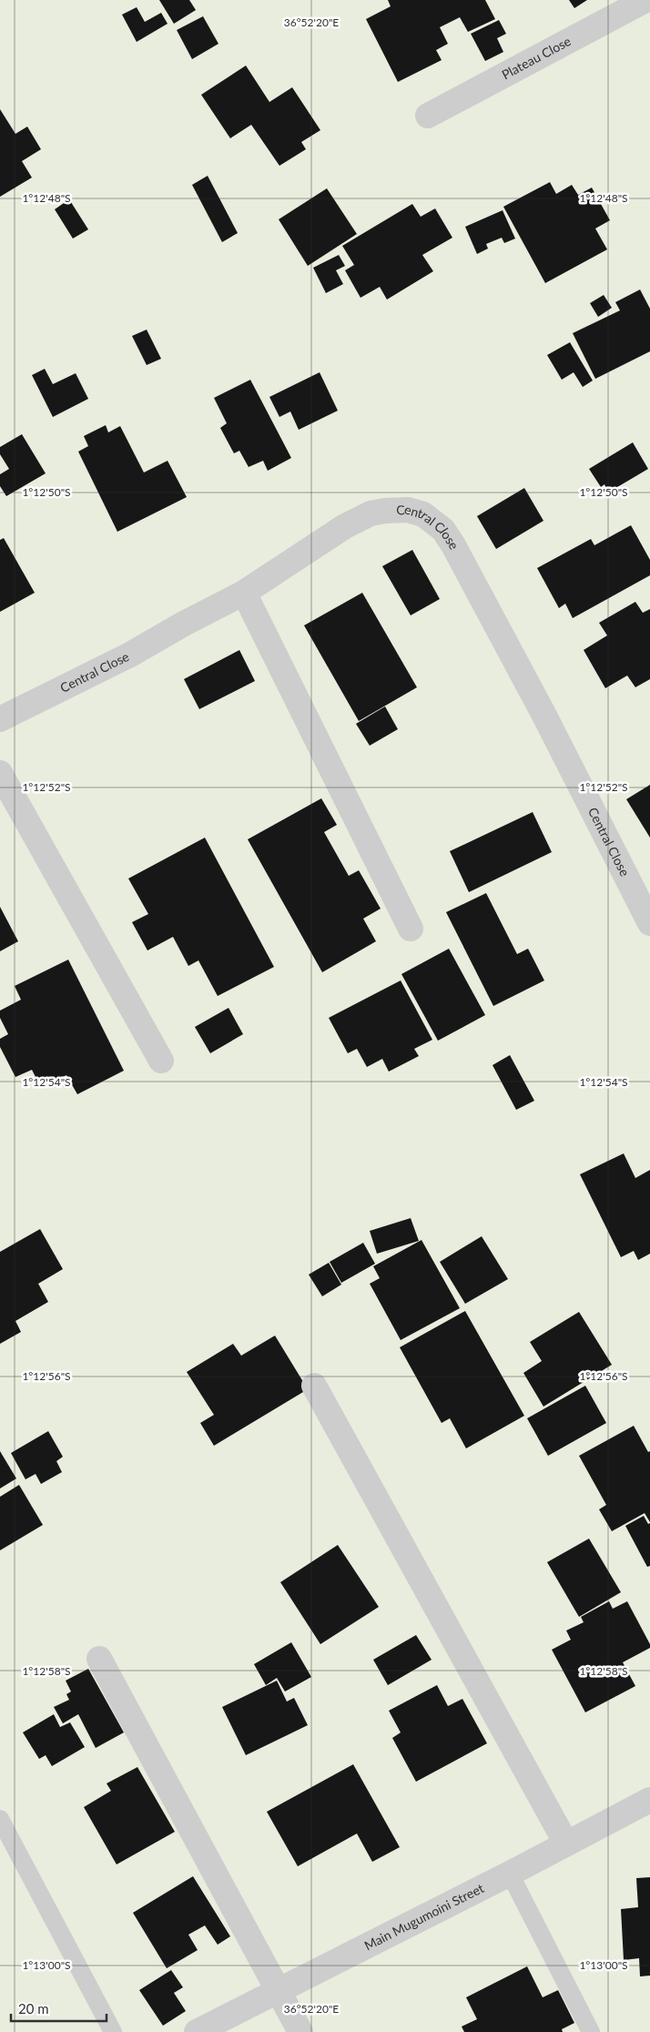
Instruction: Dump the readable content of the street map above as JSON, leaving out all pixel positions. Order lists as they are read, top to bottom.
{
  "streets": {
    "street": ["Plateau Close", "Central Close", "Main Mugumoini Street"]
  },
  "scale_bar": "20 m",
  "coordinates": [
    "36°52'20\"E",
    "1°12'48\"S",
    "1°12'50\"S",
    "1°12'52\"S",
    "1°12'54\"S",
    "1°12'56\"S",
    "1°12'58\"S",
    "1°13'00\"S"
  ]
}
